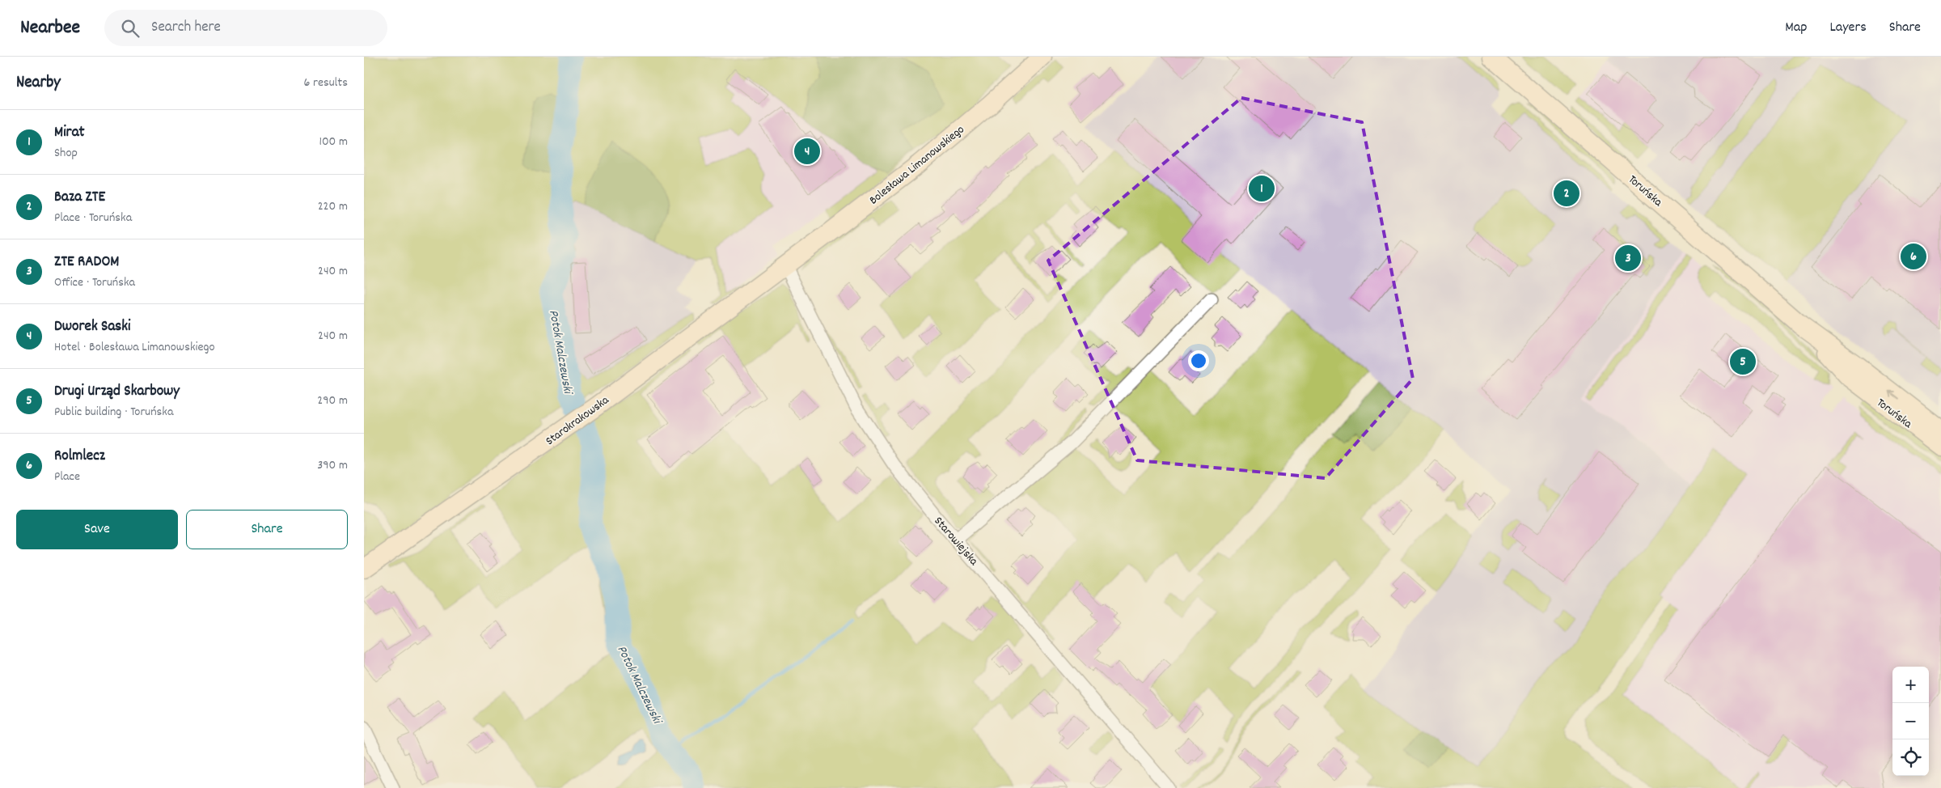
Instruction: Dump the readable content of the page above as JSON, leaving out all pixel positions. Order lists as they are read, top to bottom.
{
  "streets": {
    "street": [
      "Bolesława Limanowskiego",
      "Toruńska",
      "Starokrakowska",
      "Starowiejska"
    ]
  },
  "crossings": [
    ["Bolesława Limanowskiego", "Starokrakowska"],
    ["Bolesława Limanowskiego", "Starowiejska"],
    ["Starokrakowska", "Starowiejska"]
  ],
  "water": ["Potok Malczewski"],
  "page": {
    "header": "Nearbee",
    "search": "Search here",
    "nav": ["Map", "Layers", "Share"],
    "heading": ["Nearby", "6 results"],
    "list": [
      {
        "mark": "1",
        "name": "Mirat",
        "note": "Shop",
        "value": "100 m"
      },
      {
        "mark": "2",
        "name": "Baza ZTE",
        "note": "Place · Toruńska",
        "value": "220 m"
      },
      {
        "mark": "3",
        "name": "ZTE RADOM",
        "note": "Office · Toruńska",
        "value": "240 m"
      },
      {
        "mark": "4",
        "name": "Dworek Saski",
        "note": "Hotel · Bolesława Limanowskiego",
        "value": "240 m"
      },
      {
        "mark": "5",
        "name": "Drugi Urząd Skarbowy",
        "note": "Public building · Toruńska",
        "value": "290 m"
      },
      {
        "mark": "6",
        "name": "Rolmlecz",
        "note": "Place",
        "value": "390 m"
      }
    ],
    "pins": [
      "4",
      "1",
      "2",
      "6",
      "3",
      "5"
    ],
    "buttons": ["Save", "Share"],
    "map_buttons": ["+", "−"]
  }
}
